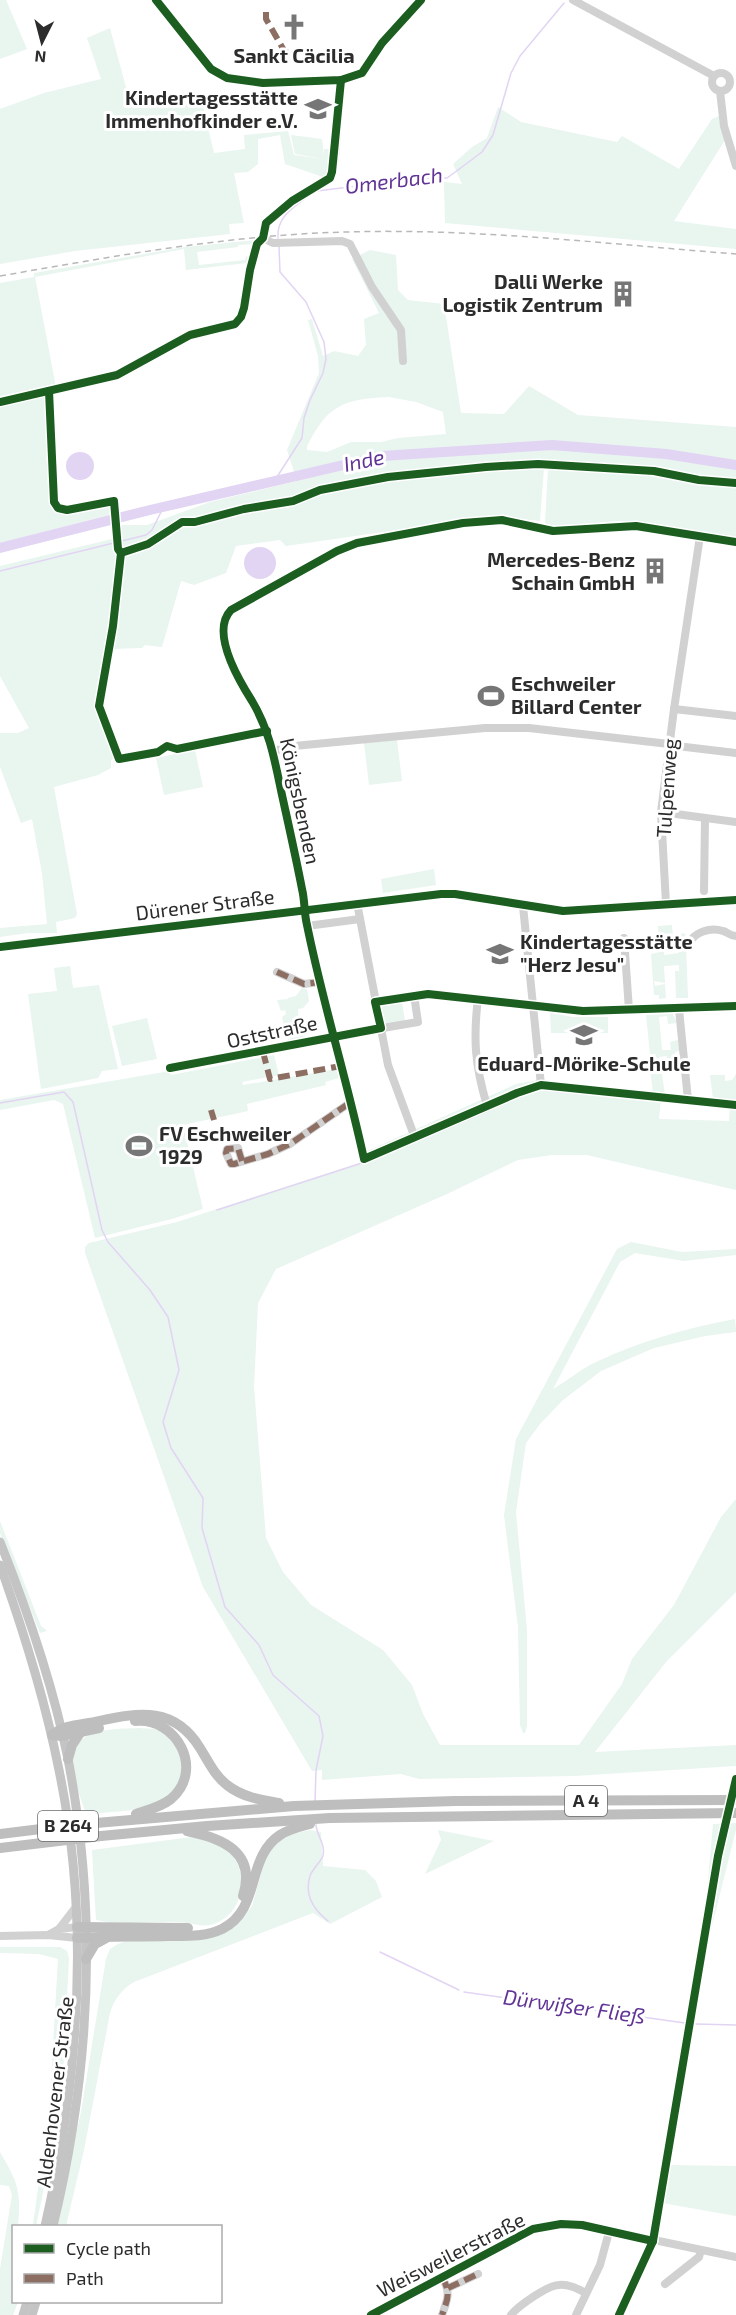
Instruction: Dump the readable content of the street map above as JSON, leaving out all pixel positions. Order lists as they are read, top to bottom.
{
  "streets": {
    "highway": ["A 4"],
    "main road": ["Dürener Straße", "B 264", "Aldenhovener Straße"],
    "street": [
      "Tulpenweg",
      "Königsbenden",
      "Oststraße",
      "Weisweilerstraße"
    ]
  },
  "crossings": [
    ["Tulpenweg", "Königsbenden"],
    ["Tulpenweg", "Dürener Straße"],
    ["Königsbenden", "Dürener Straße"],
    ["Königsbenden", "Oststraße"]
  ],
  "water": ["Omerbach", "Inde", "Dürwißer Fließ"],
  "places": {
    "church": ["Sankt Cäcilia"],
    "school or university": ["Kindertagesstätte Immenhofkinder e.V.", "Kindertagesstätte \"Herz Jesu\"", "Eduard-Mörike-Schule"],
    "building": ["Dalli Werke Logistik Zentrum", "Mercedes-Benz Schain GmbH"],
    "sports": ["Eschweiler Billard Center", "FV Eschweiler 1929"]
  },
  "legend": ["Cycle path", "Path"],
  "north": "bottom"
}
